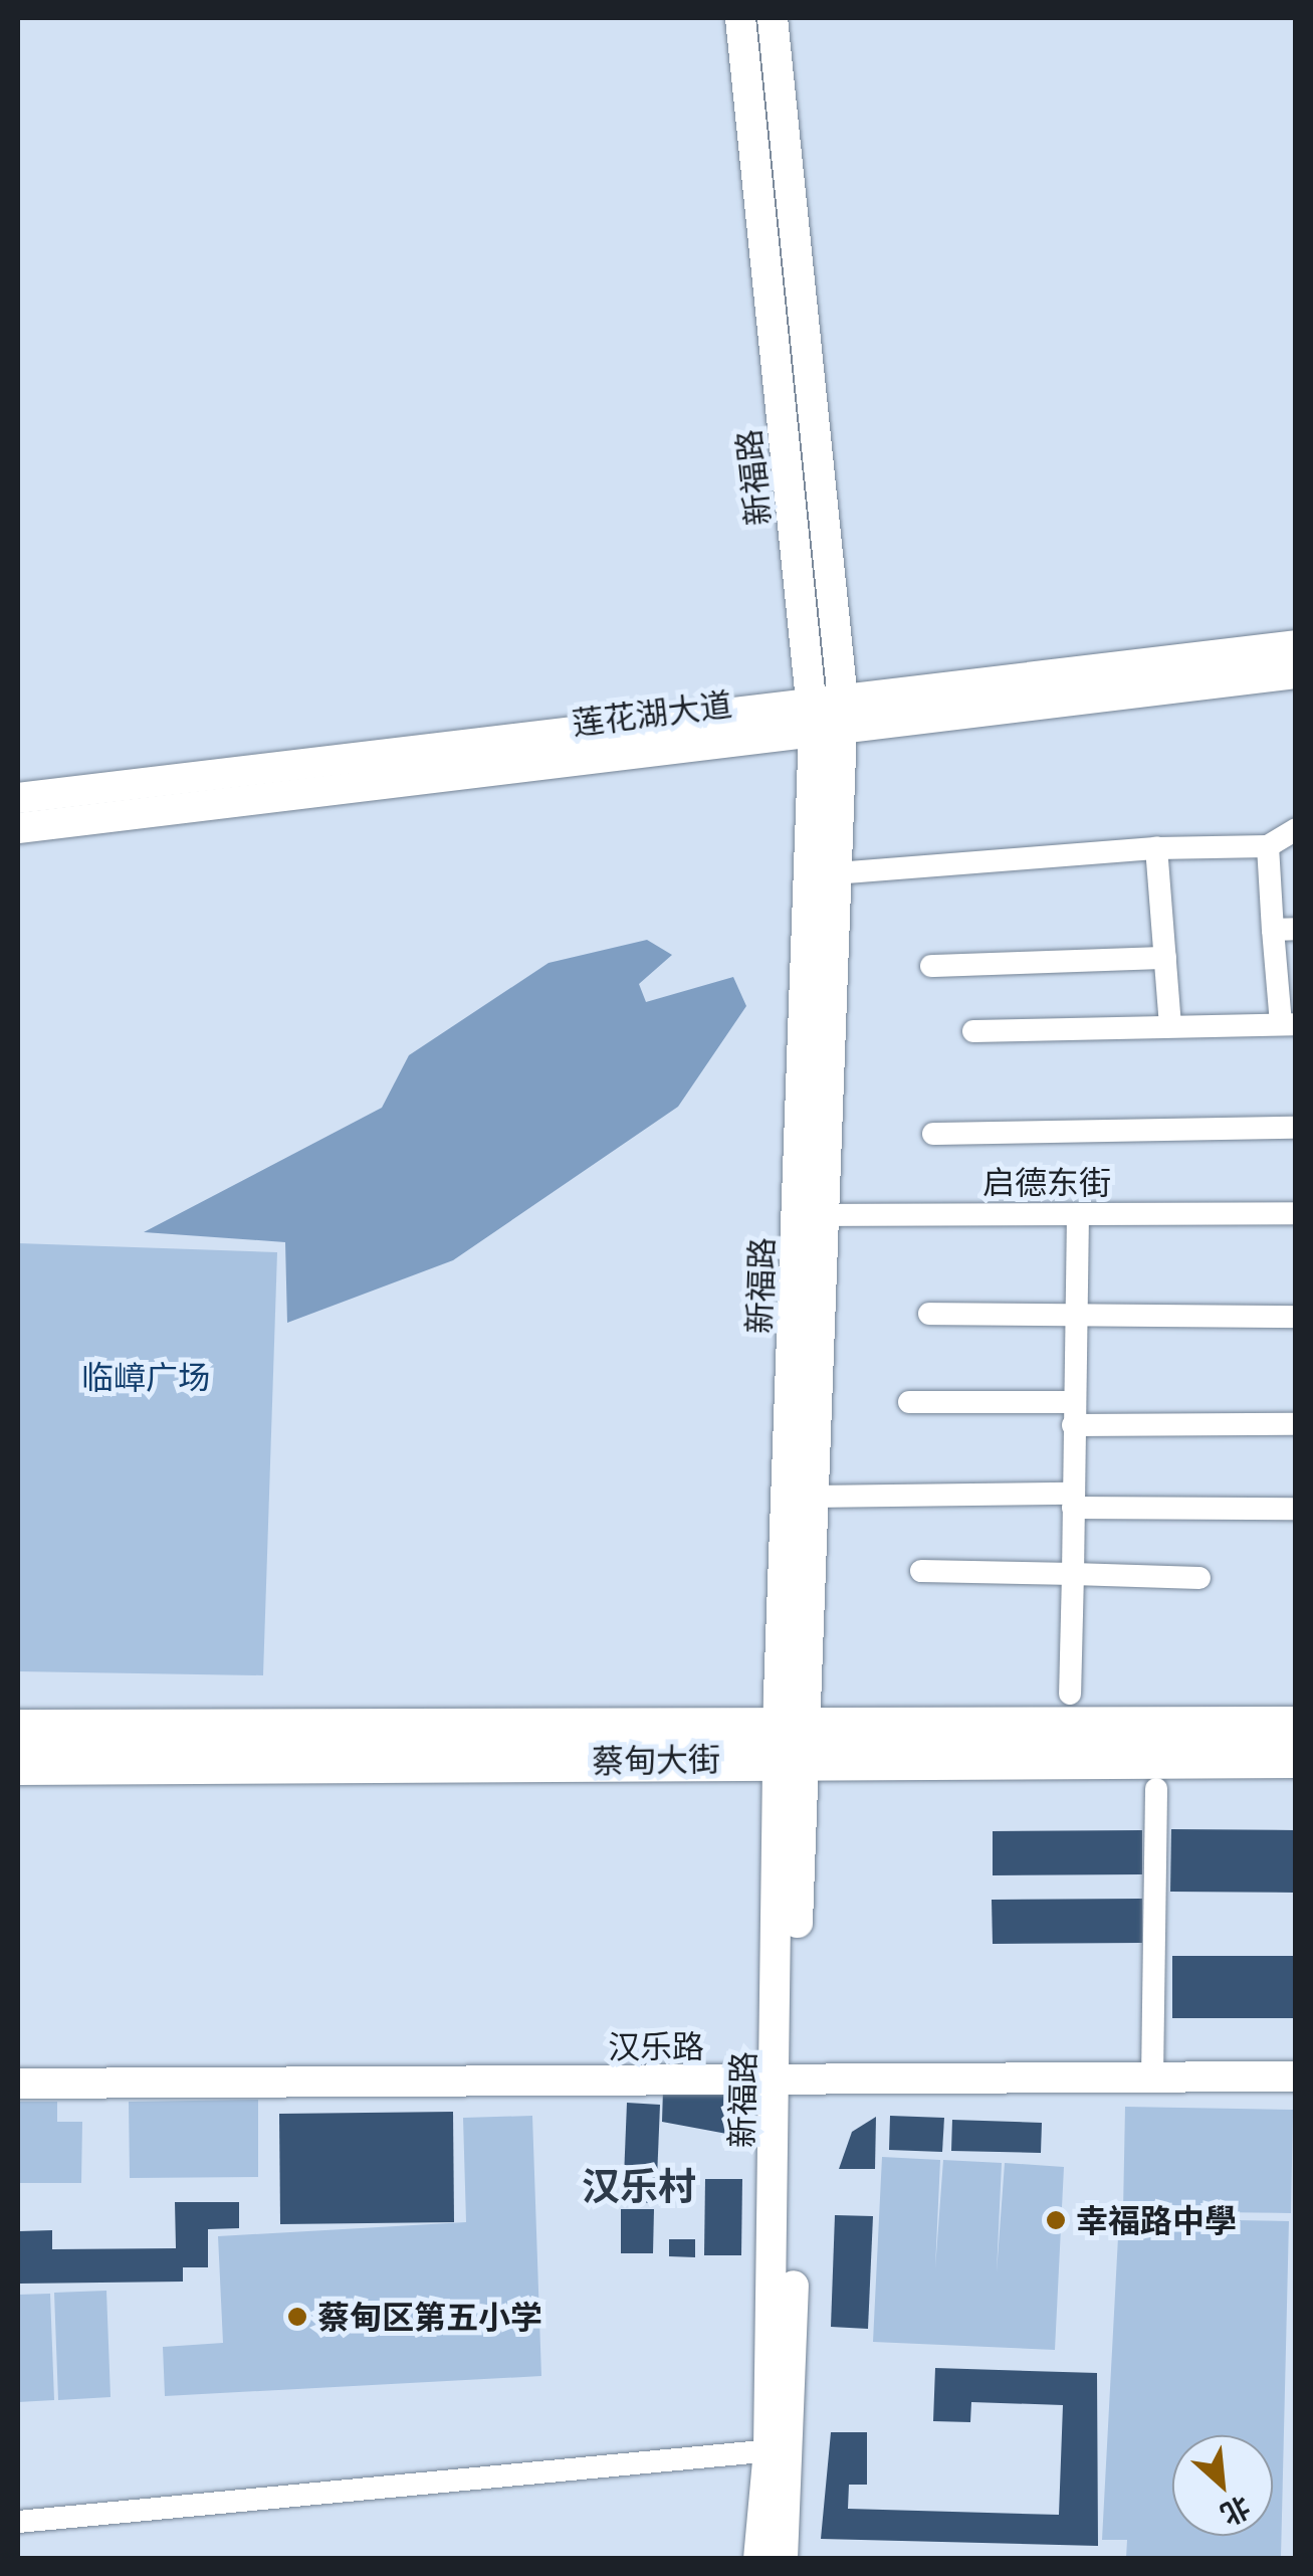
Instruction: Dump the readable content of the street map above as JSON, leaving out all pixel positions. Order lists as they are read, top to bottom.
{
  "streets": {
    "main road": ["蔡甸大街"],
    "street": [
      "新福路",
      "莲花湖大道",
      "启德东街",
      "汉乐路"
    ]
  },
  "crossings": [
    ["新福路", "莲花湖大道"],
    ["新福路", "启德东街"],
    ["新福路", "蔡甸大街"],
    ["新福路", "汉乐路"]
  ],
  "districts": ["汉乐村"],
  "parks": ["临嶂广场"],
  "places": ["幸福路中學", "蔡甸区第五小学"],
  "north": "bottom right"
}
